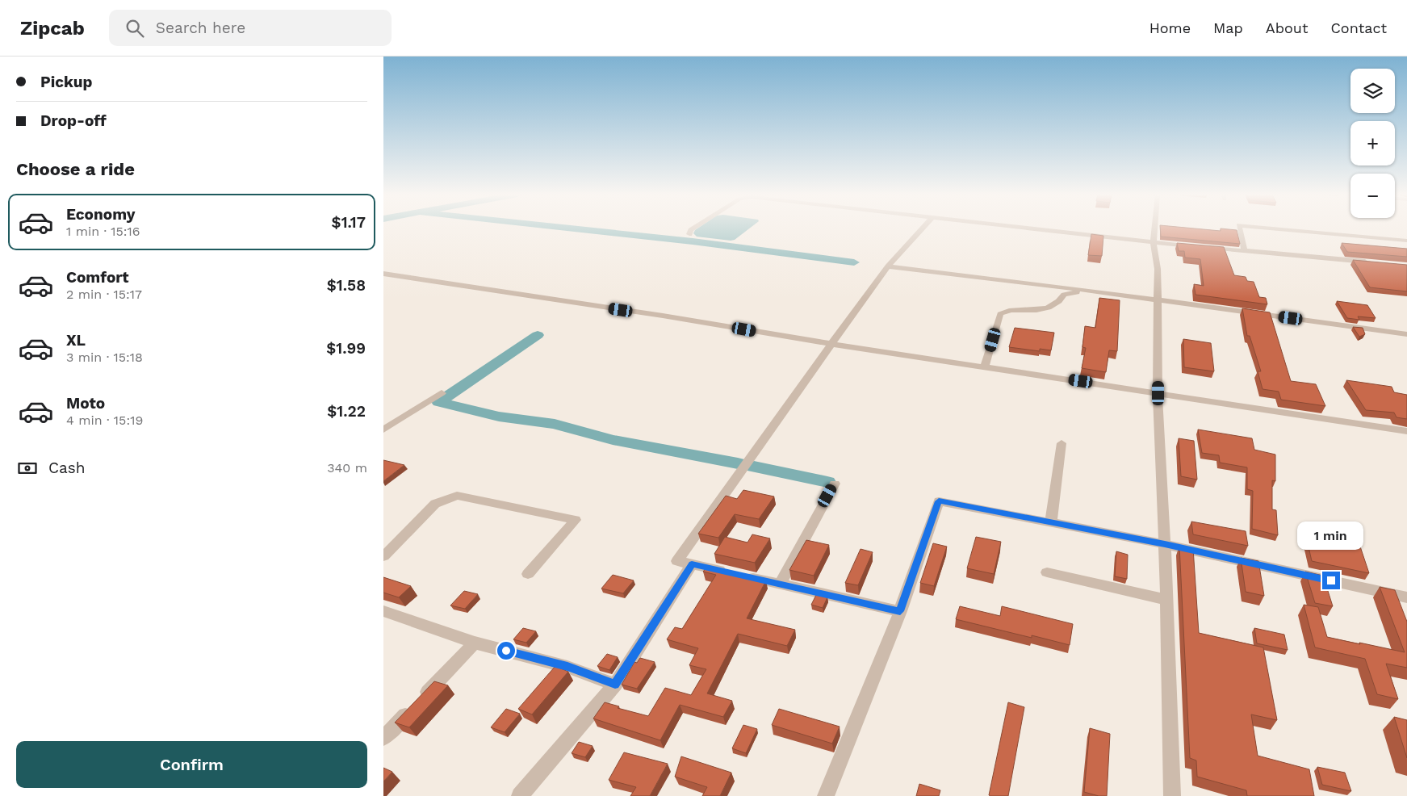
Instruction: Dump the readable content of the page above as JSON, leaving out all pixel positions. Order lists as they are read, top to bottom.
{
  "page": {
    "header": "Zipcab",
    "search": "Search here",
    "nav": [
      "Home",
      "Map",
      "About",
      "Contact"
    ],
    "banner": ["Pickup", "Drop-off"],
    "map_buttons": ["+", "−"],
    "heading": "Choose a ride",
    "list": [
      {
        "name": "Economy",
        "note": "1 min · 15:16",
        "value": "$1.17"
      },
      {
        "name": "Comfort",
        "note": "2 min · 15:17",
        "value": "$1.58"
      },
      {
        "name": "XL",
        "note": "3 min · 15:18",
        "value": "$1.99"
      },
      {
        "name": "Moto",
        "note": "4 min · 15:19",
        "value": "$1.22"
      }
    ],
    "pay": ["Cash", "340 m"],
    "bubble": "1 min",
    "buttons": "Confirm"
  }
}
